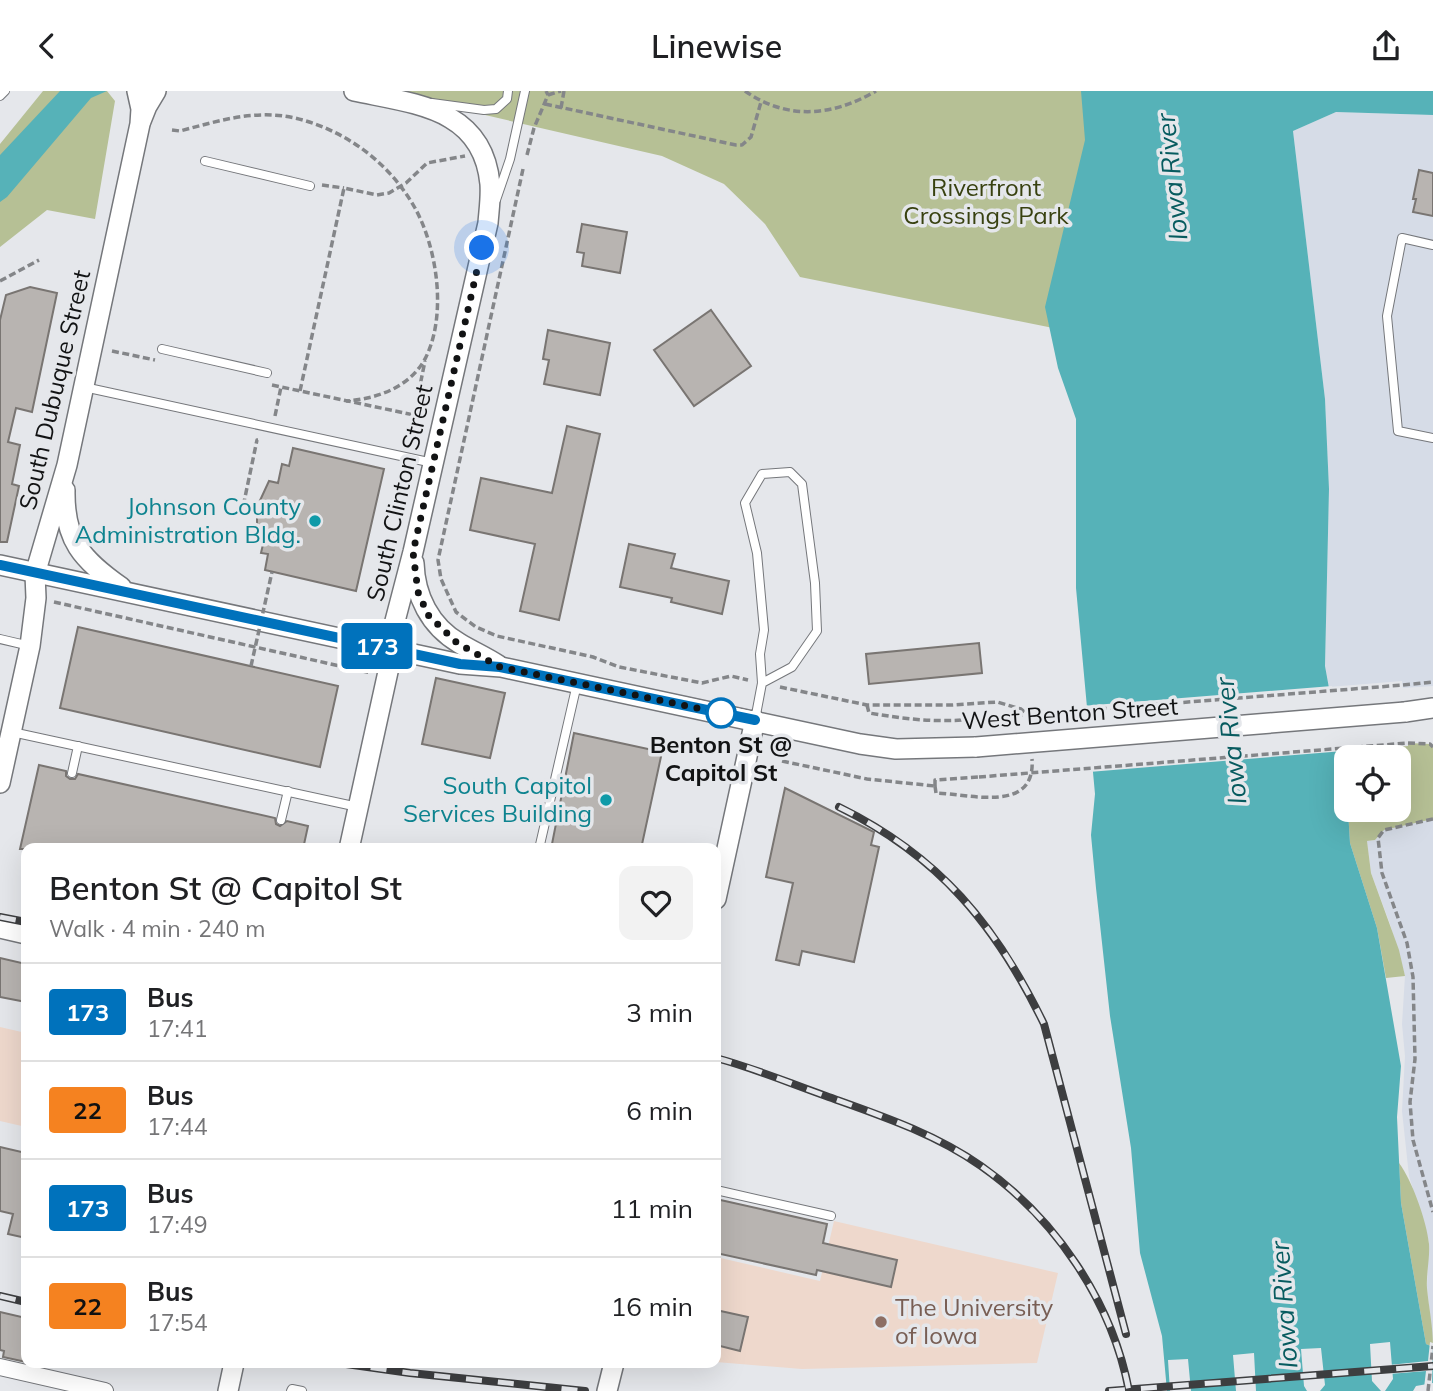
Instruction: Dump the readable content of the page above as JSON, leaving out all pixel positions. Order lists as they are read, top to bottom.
{
  "streets": {
    "street": ["South Dubuque Street", "South Clinton Street", "West Benton Street"]
  },
  "water": ["Iowa River"],
  "parks": ["Riverfront Crossings Park"],
  "places": [
    "Johnson County Administration Bldg.",
    "Benton St @ Capitol St",
    "South Capitol Services Building",
    "The University of Iowa"
  ],
  "lines": ["bus line 173"],
  "page": {
    "header": "Linewise",
    "on_map": "173",
    "heading": ["Benton St @ Capitol St", "Walk · 4 min · 240 m"],
    "list": [
      {
        "mark": "173",
        "name": "Bus",
        "note": "17:41",
        "value": "3 min"
      },
      {
        "mark": "22",
        "name": "Bus",
        "note": "17:44",
        "value": "6 min"
      },
      {
        "mark": "173",
        "name": "Bus",
        "note": "17:49",
        "value": "11 min"
      },
      {
        "mark": "22",
        "name": "Bus",
        "note": "17:54",
        "value": "16 min"
      }
    ]
  }
}
